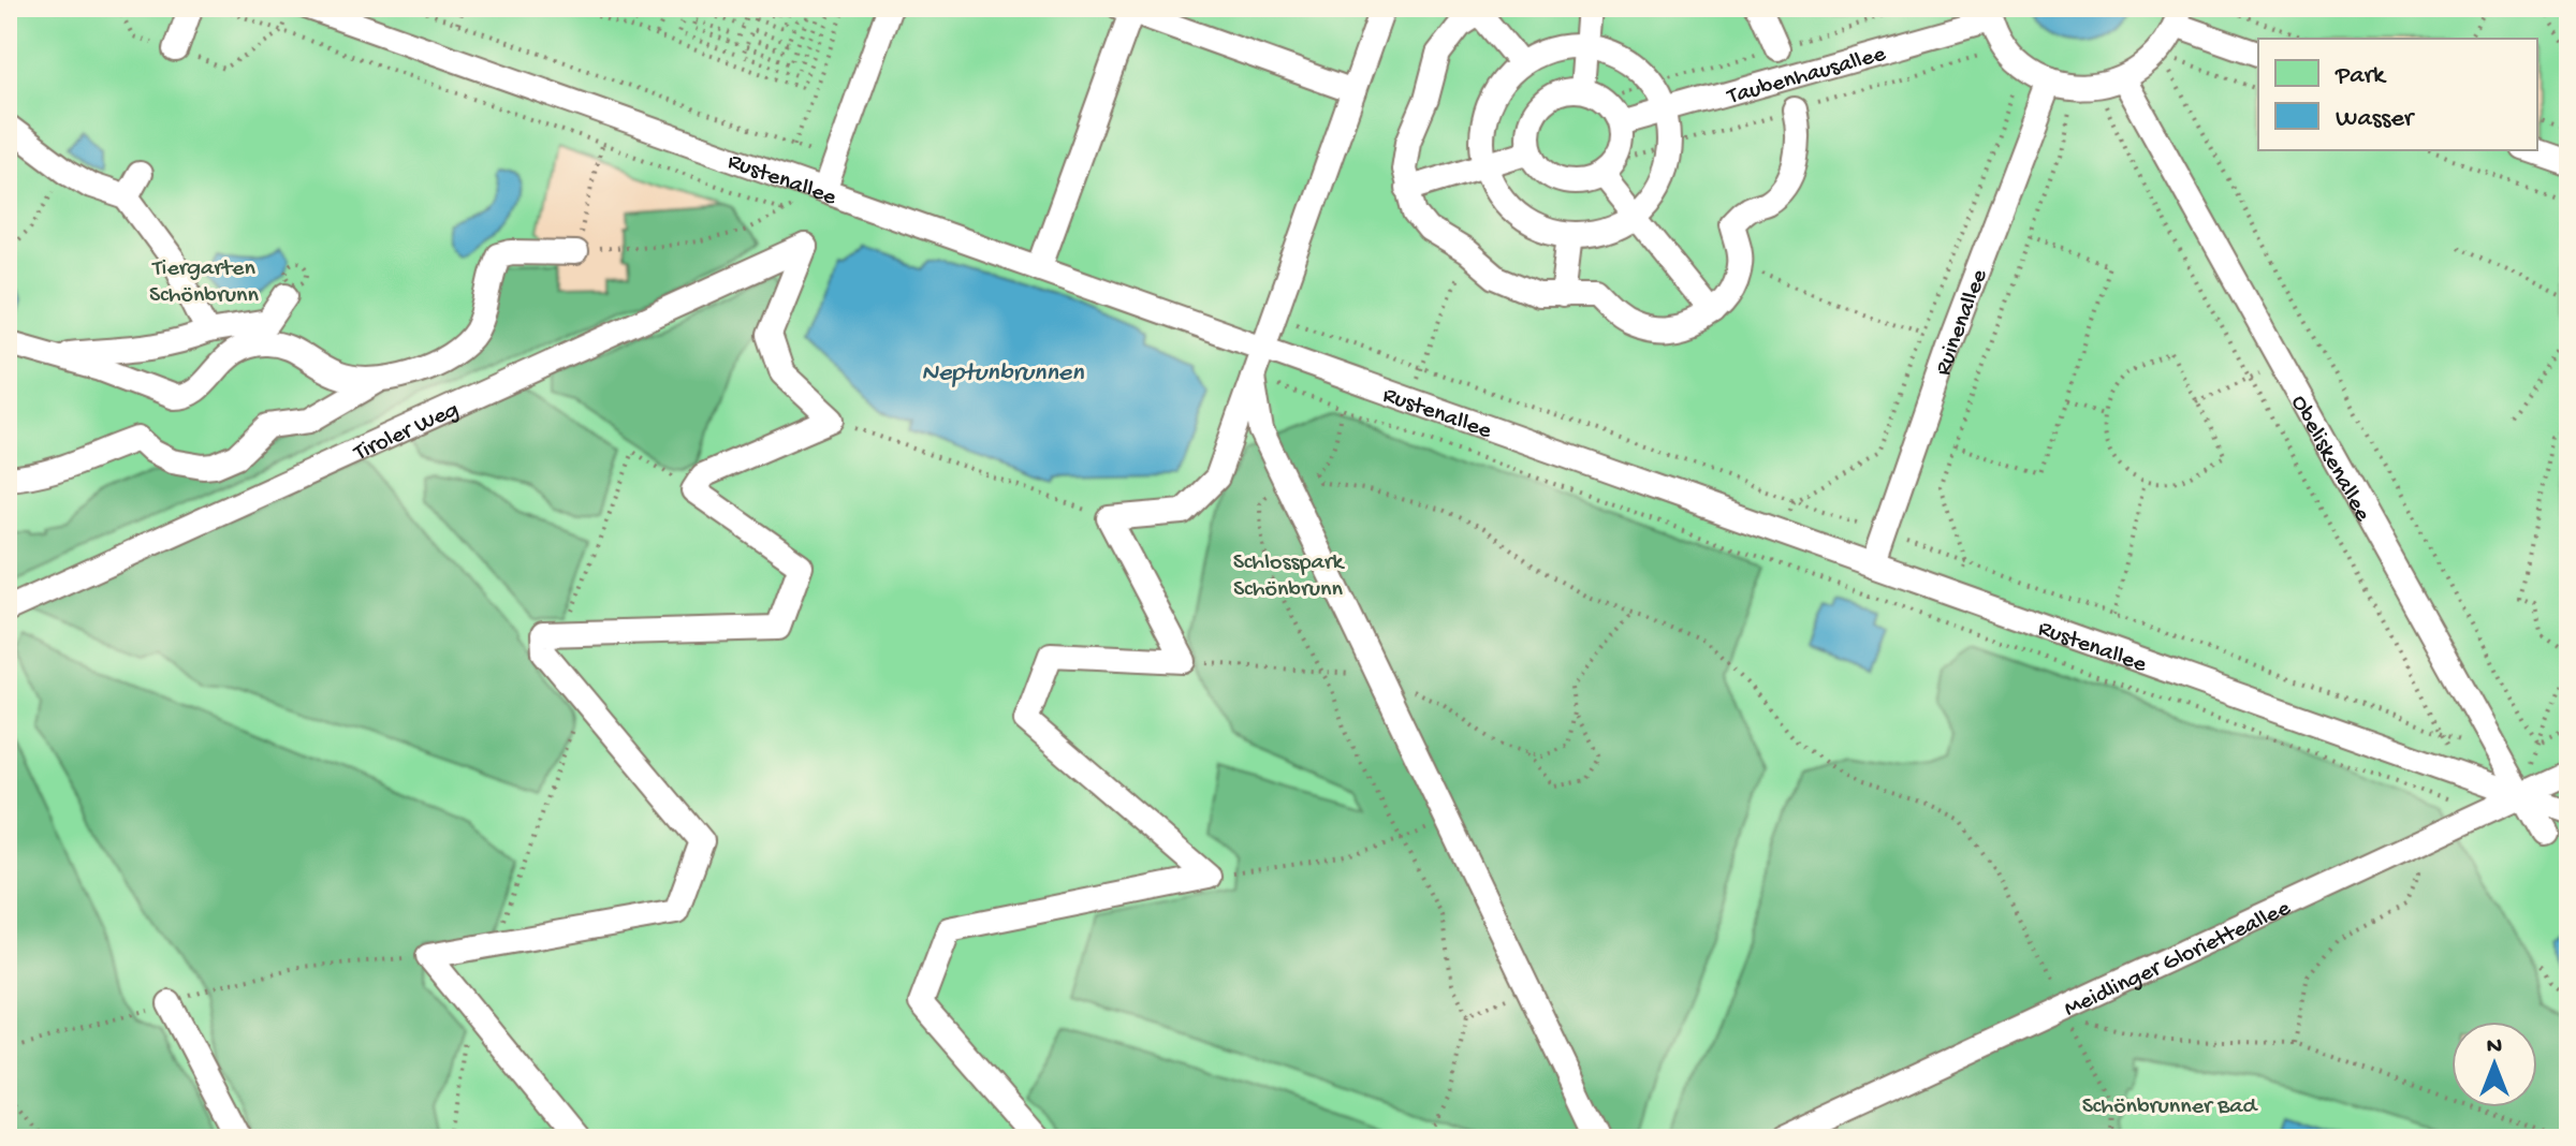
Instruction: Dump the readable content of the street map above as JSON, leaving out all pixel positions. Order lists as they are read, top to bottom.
{
  "streets": {
    "street": [
      "Taubenhausallee",
      "Rustenallee",
      "Ruinenallee",
      "Tiroler Weg",
      "Obeliskenallee",
      "Meidlinger Glorietteallee"
    ]
  },
  "crossings": [
    ["Rustenallee", "Ruinenallee"],
    ["Rustenallee", "Obeliskenallee"],
    ["Rustenallee", "Meidlinger Glorietteallee"],
    ["Obeliskenallee", "Meidlinger Glorietteallee"]
  ],
  "water": ["Neptunbrunnen"],
  "parks": ["Tiergarten Schönbrunn", "Schlosspark Schönbrunn", "Schönbrunner Bad"],
  "legend": ["Park", "Wasser"],
  "north": "top"
}
